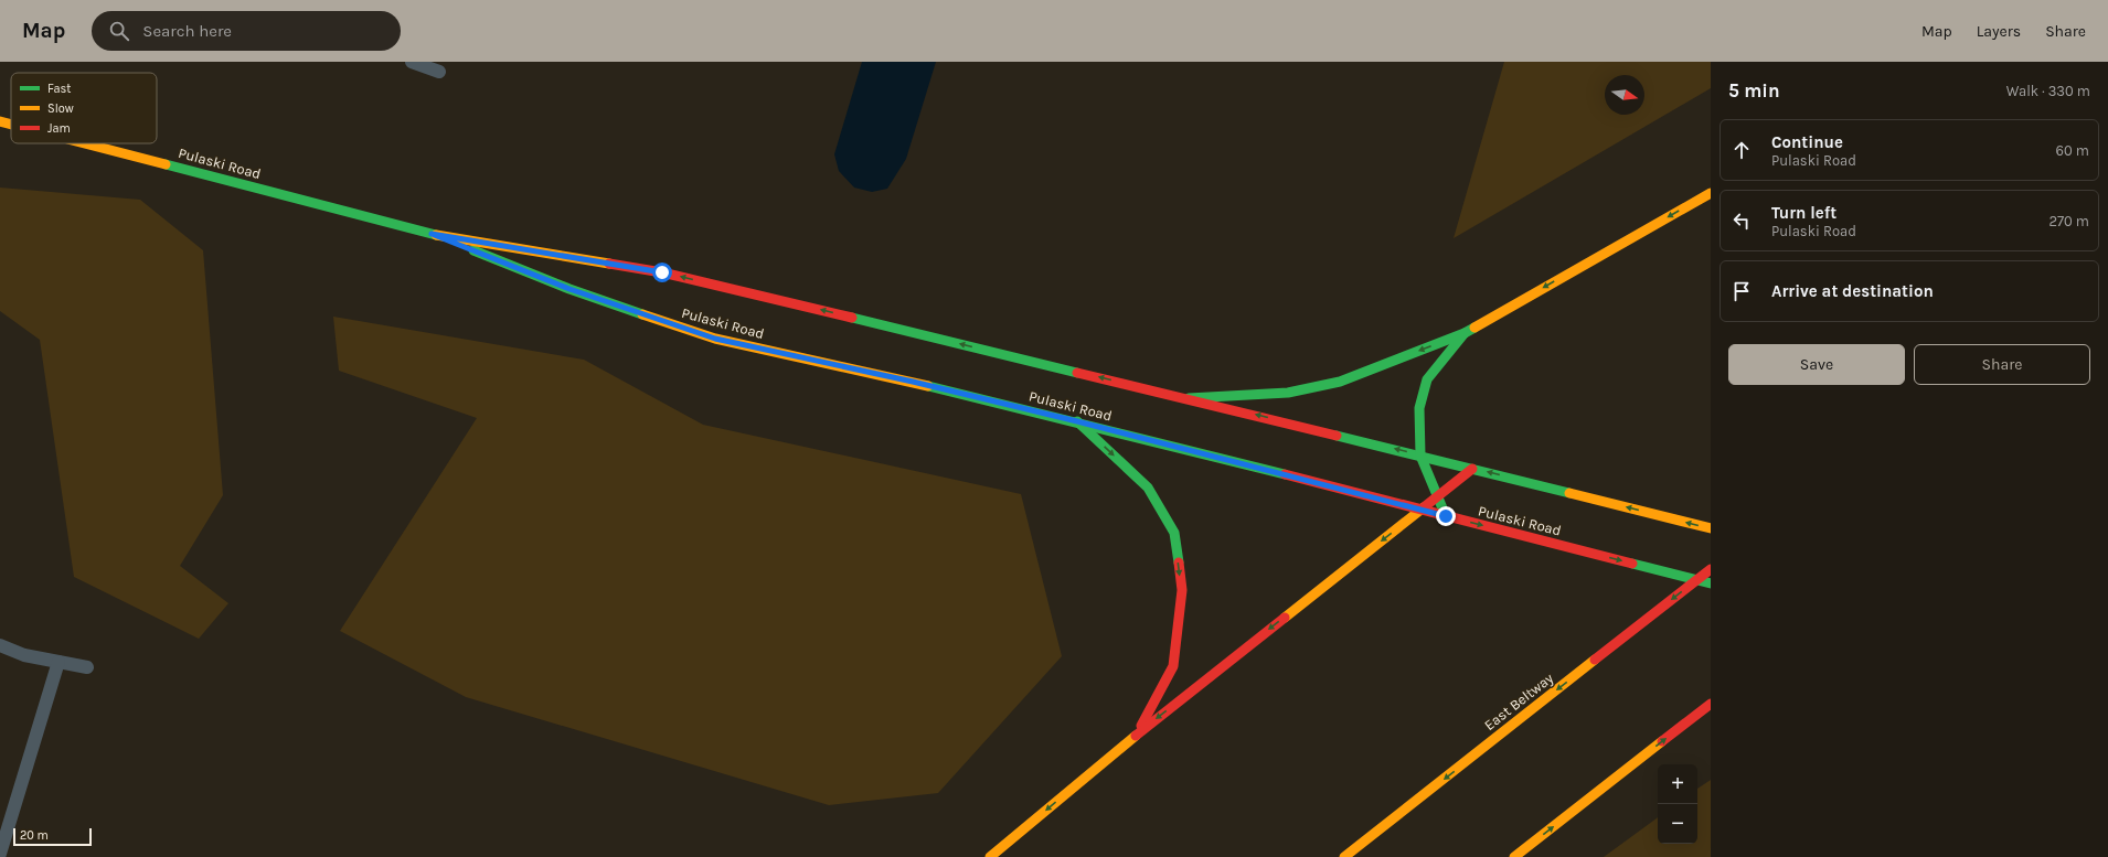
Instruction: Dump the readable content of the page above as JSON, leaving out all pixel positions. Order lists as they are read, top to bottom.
{
  "streets": {
    "main road": ["Pulaski Road", "East Beltway"]
  },
  "one_way": ["East Beltway"],
  "legend": ["Fast", "Slow", "Jam"],
  "scale_bar": "20 m",
  "north": "right",
  "page": {
    "header": "Map",
    "search": "Search here",
    "nav": ["Map", "Layers", "Share"],
    "heading": ["5 min", "Walk · 330 m"],
    "list": [
      ["Continue", "Pulaski Road", "60 m"],
      ["Turn left", "Pulaski Road", "270 m"],
      "Arrive at destination"
    ],
    "buttons": ["Save", "Share"],
    "map_buttons": ["+", "−"],
    "scale": "20 m"
  }
}
